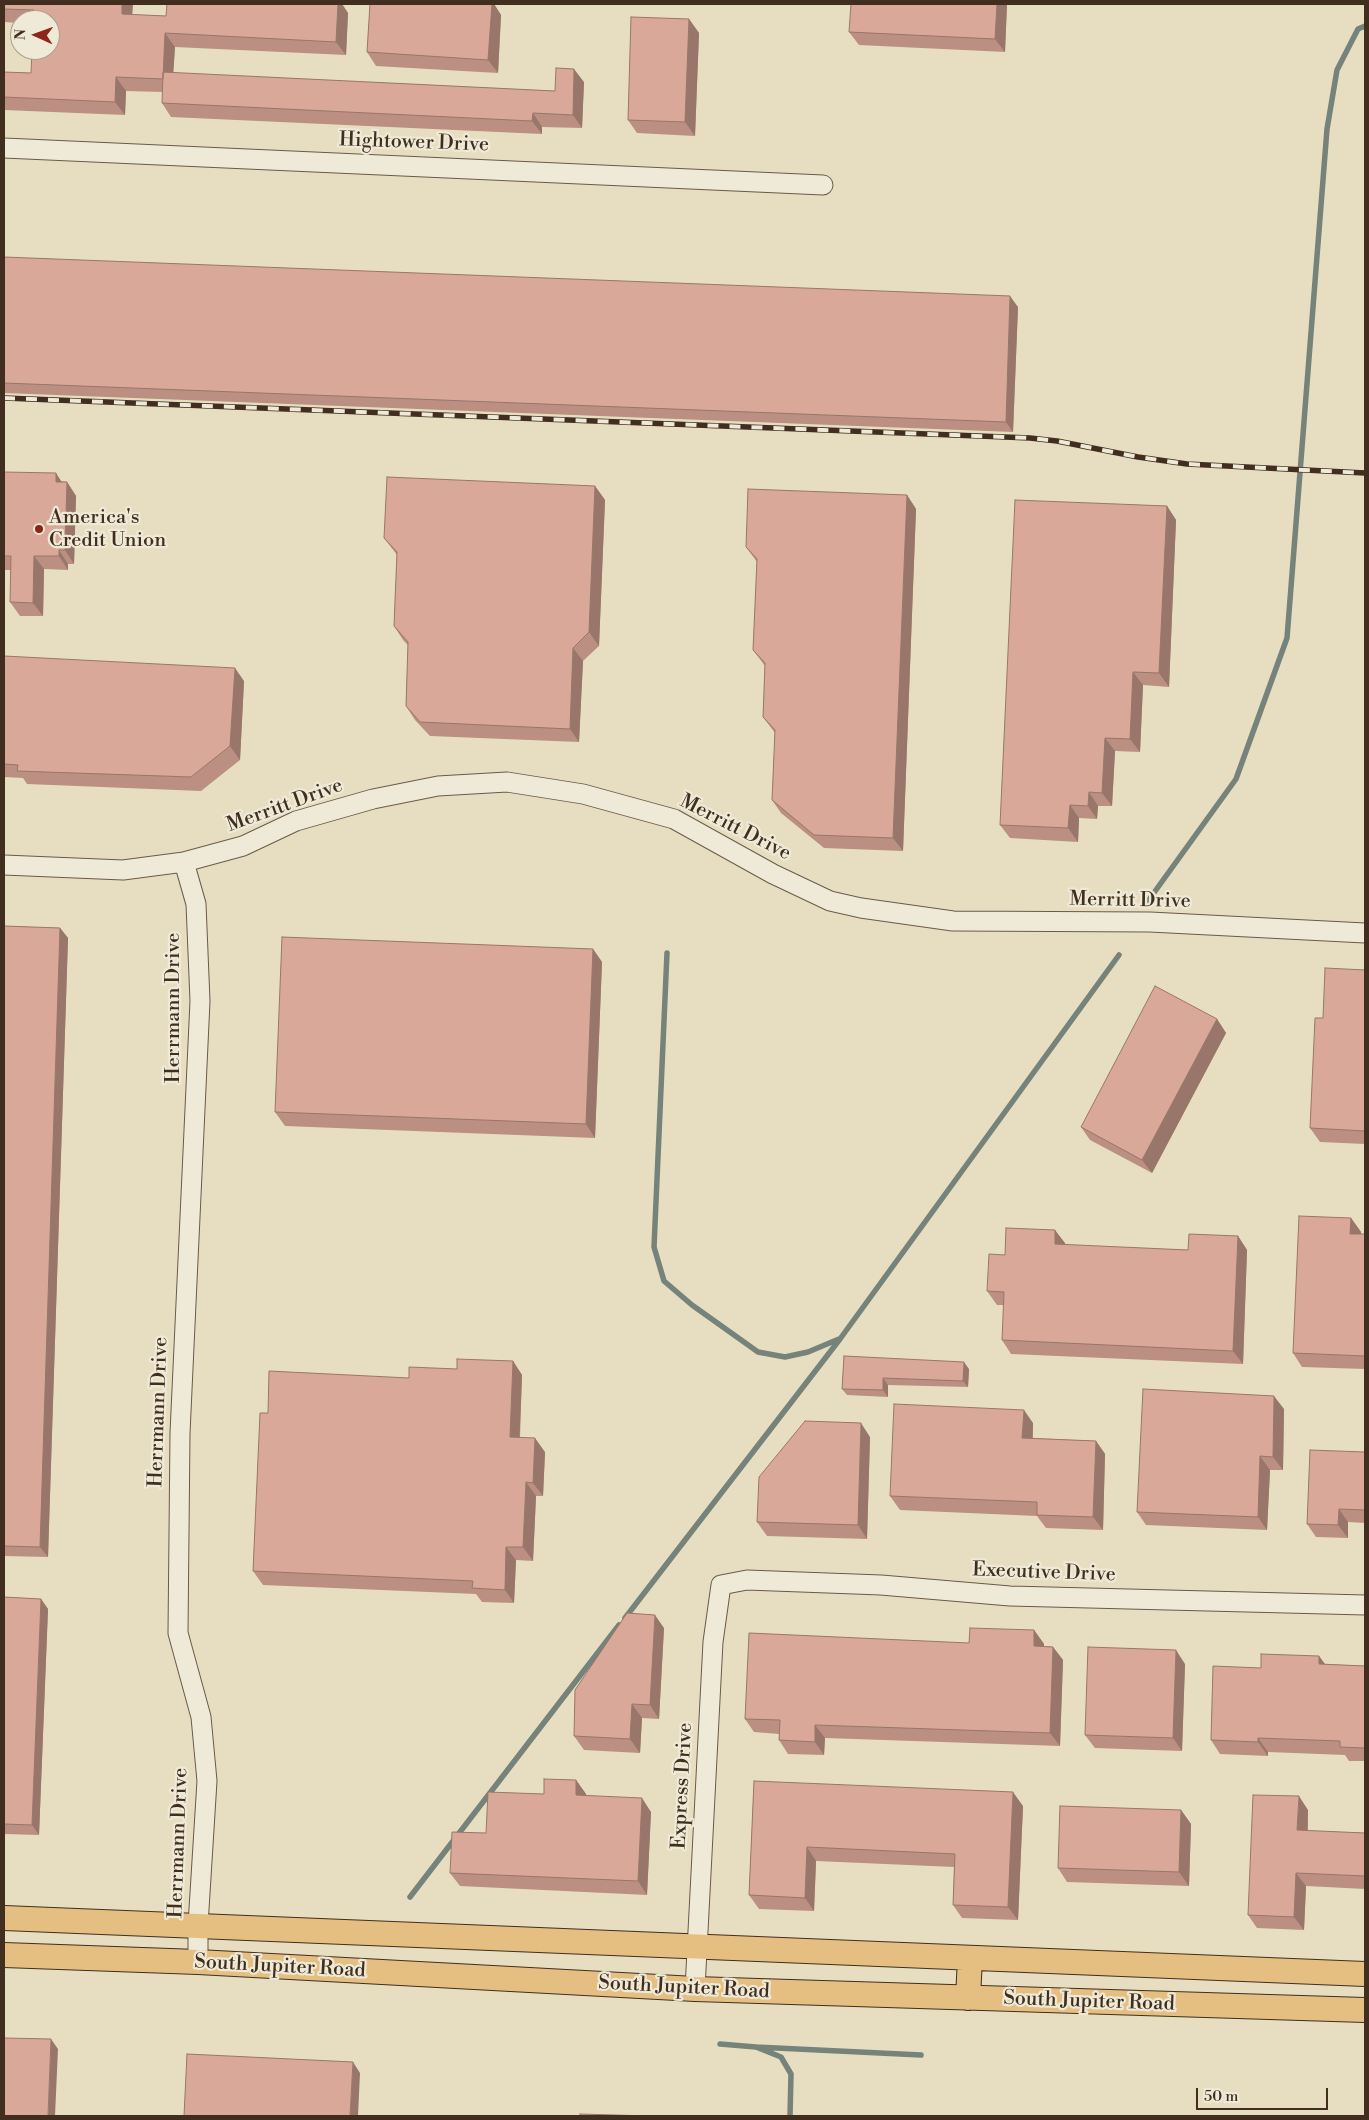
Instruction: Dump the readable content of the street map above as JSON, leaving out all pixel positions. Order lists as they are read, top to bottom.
{
  "streets": {
    "main road": ["South Jupiter Road"],
    "street": [
      "Hightower Drive",
      "Merritt Drive",
      "Herrmann Drive",
      "Executive Drive",
      "Express Drive"
    ]
  },
  "crossings": [
    ["Merritt Drive", "Herrmann Drive"],
    ["Herrmann Drive", "South Jupiter Road"],
    ["Executive Drive", "Express Drive"],
    ["Express Drive", "South Jupiter Road"]
  ],
  "places": ["America's Credit Union"],
  "scale_bar": "50 m",
  "north": "left"
}
